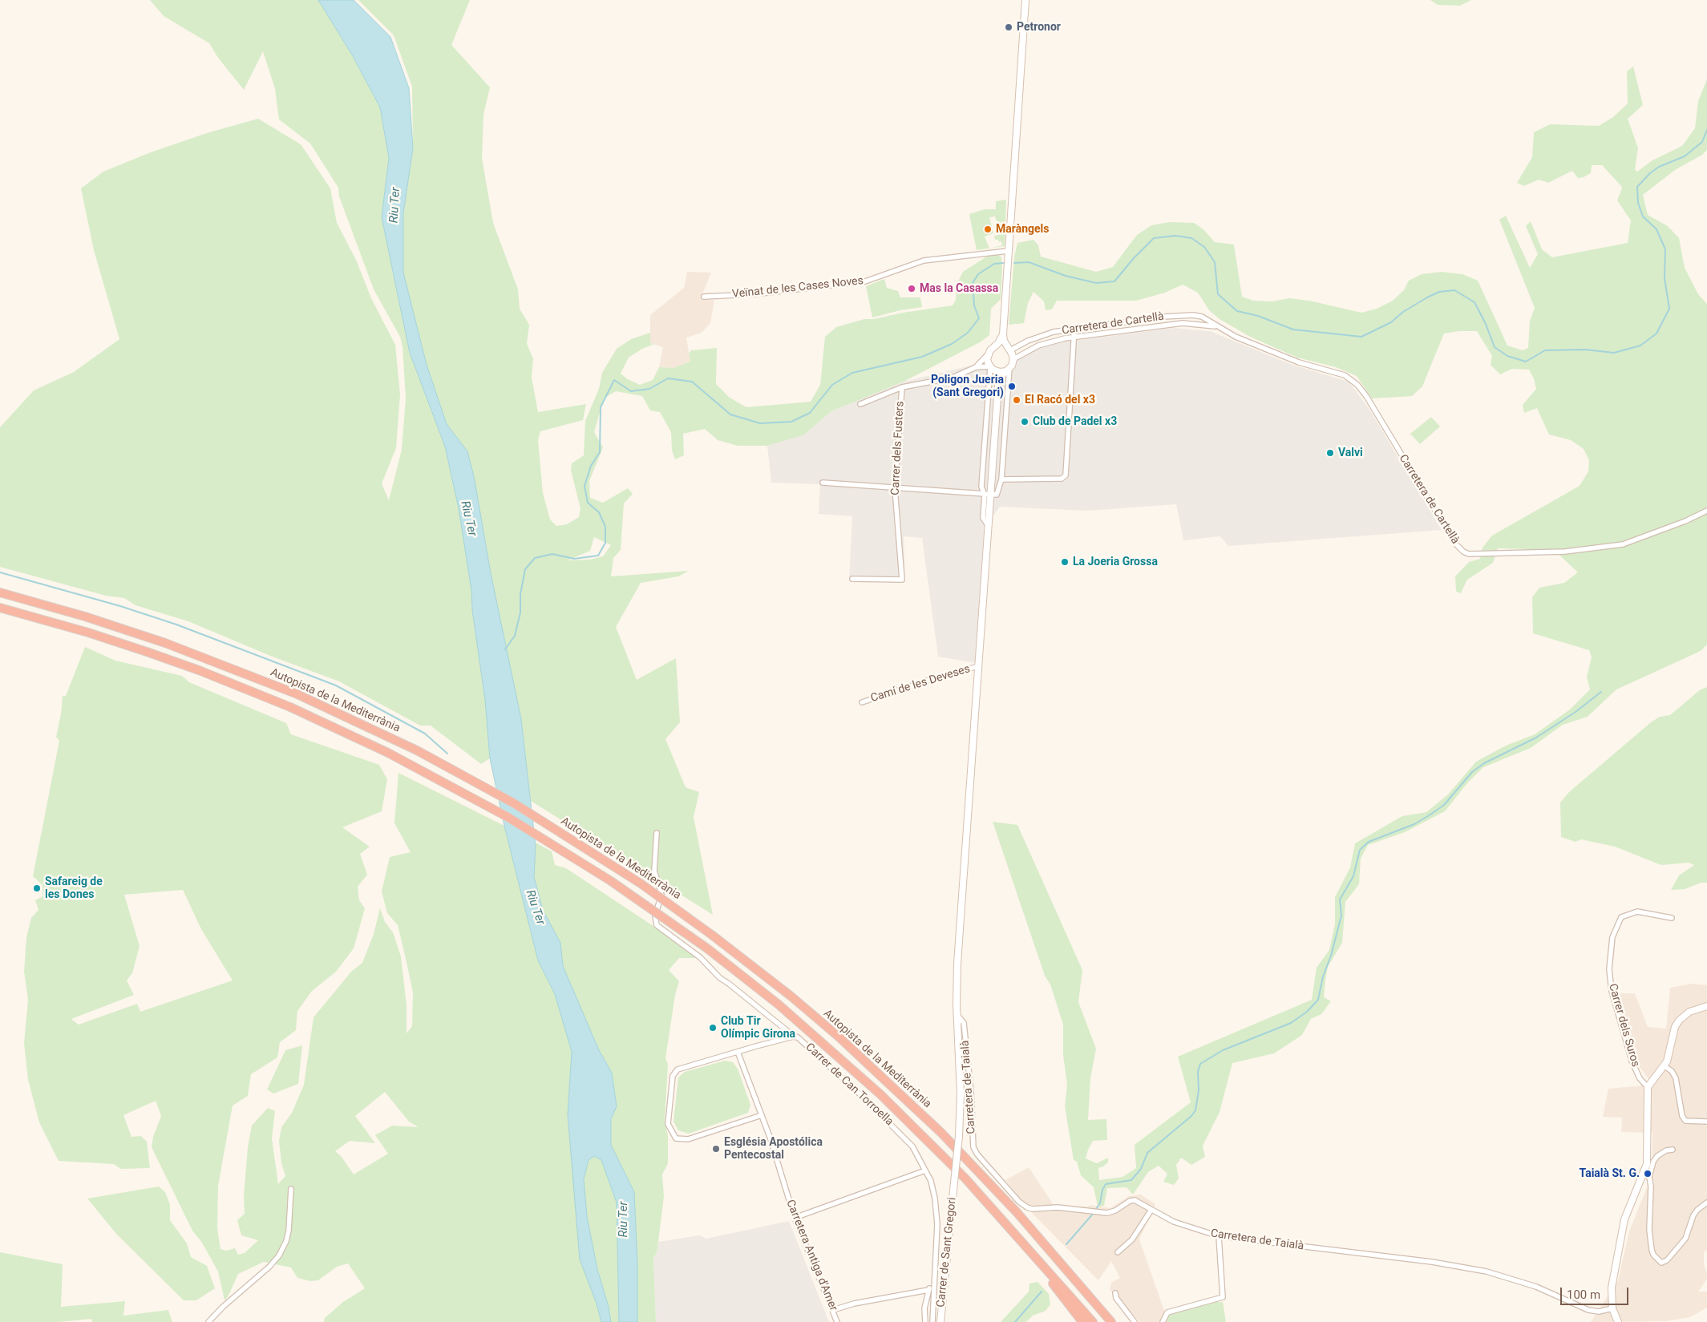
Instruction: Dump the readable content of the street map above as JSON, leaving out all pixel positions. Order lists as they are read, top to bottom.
{
  "streets": {
    "highway": ["Autopista de la Mediterrània"],
    "main road": ["Carrer de Sant Gregori"],
    "street": [
      "Veïnat de les Cases Noves",
      "Carretera de Cartellà",
      "Carrer dels Fusters",
      "Camí de les Deveses",
      "Carrer dels Suros",
      "Carrer de Can Torroella",
      "Carretera de Taialà",
      "Carretera Antiga d'Amer"
    ]
  },
  "crossings": [
    ["Camí de les Deveses", "Carrer de Sant Gregori"],
    ["Carrer de Can Torroella", "Carrer de Sant Gregori"],
    ["Carrer de Can Torroella", "Carretera Antiga d'Amer"],
    ["Carretera de Taialà", "Carrer de Sant Gregori"]
  ],
  "water": ["Riu Ter"],
  "places": [
    "Petronor",
    "Maràngels",
    "Mas la Casassa",
    "Poligon Jueria (Sant Gregori)",
    "El Racó del x3",
    "Club de Padel x3",
    "Valvi",
    "La Joeria Grossa",
    "Safareig de les Dones",
    "Club Tir Olímpic Girona",
    "Església Apostólica Pentecostal",
    "Taialà St. G."
  ],
  "scale_bar": "100 m"
}
